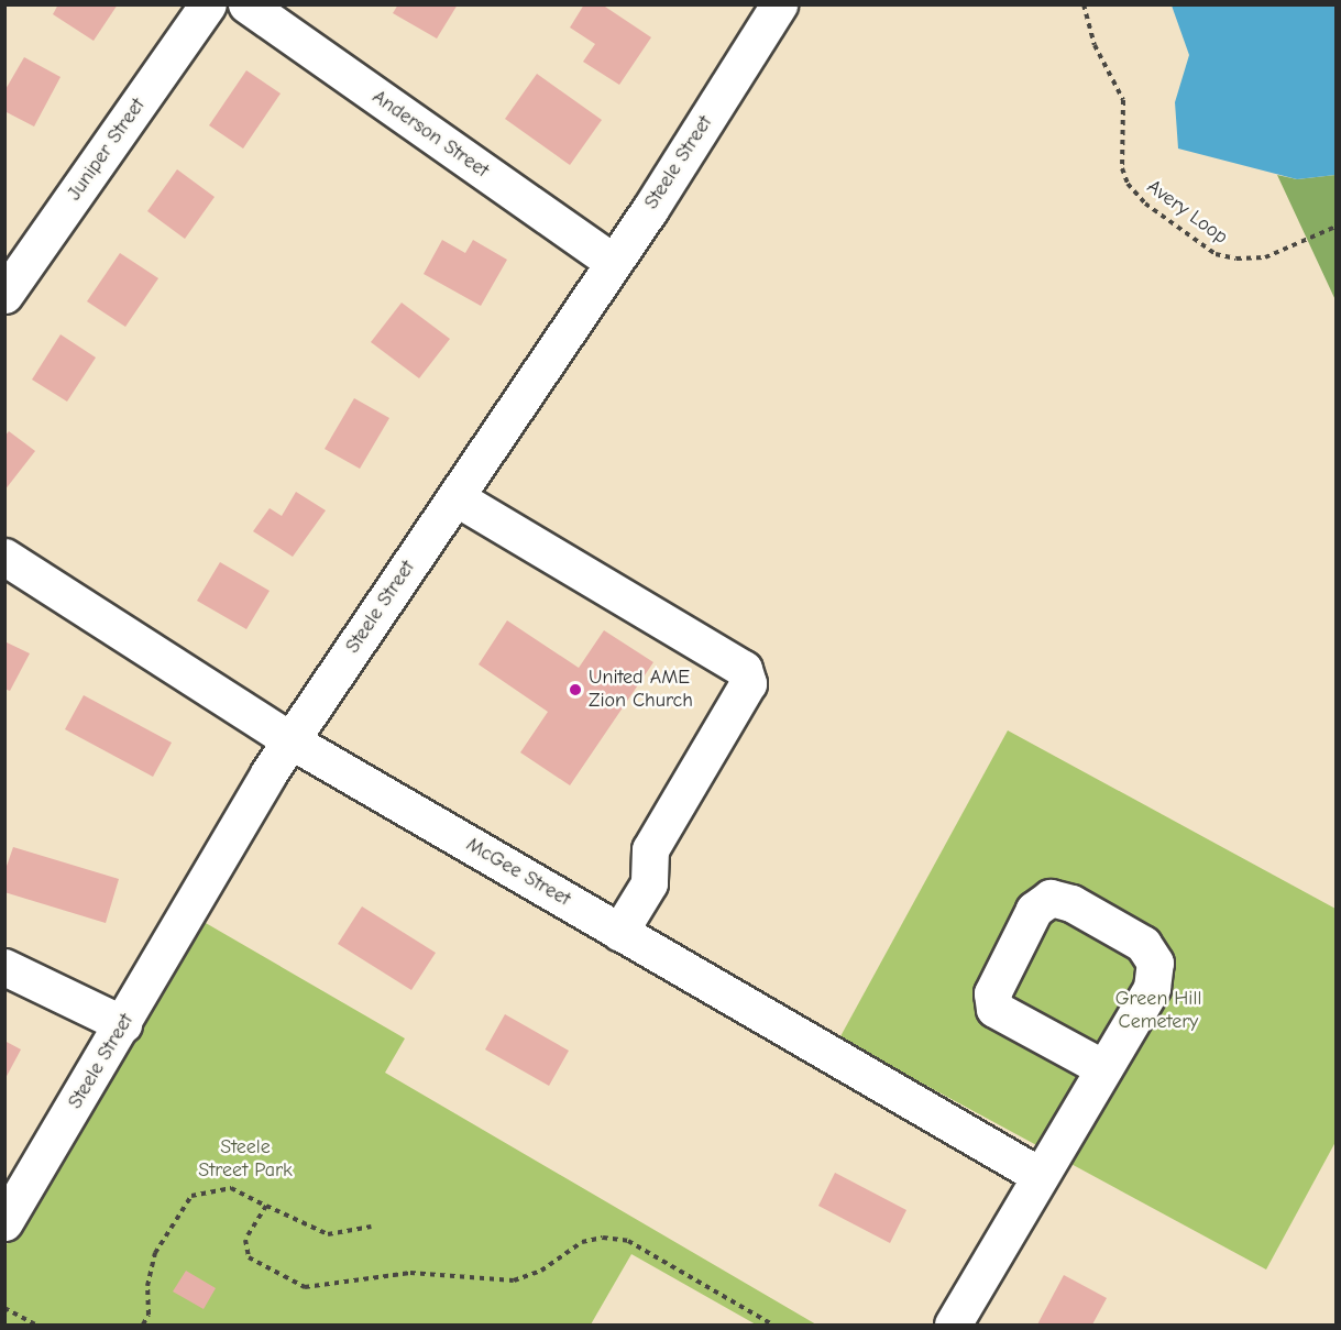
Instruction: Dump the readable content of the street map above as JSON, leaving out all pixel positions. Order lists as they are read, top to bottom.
{
  "streets": {
    "street": [
      "Anderson Street",
      "Juniper Street",
      "Steele Street",
      "McGee Street"
    ],
    "path": ["Avery Loop"]
  },
  "crossings": [
    ["Anderson Street", "Steele Street"],
    ["Steele Street", "McGee Street"]
  ],
  "parks": ["Green Hill Cemetery", "Steele Street Park"],
  "places": ["United AME Zion Church"]
}
